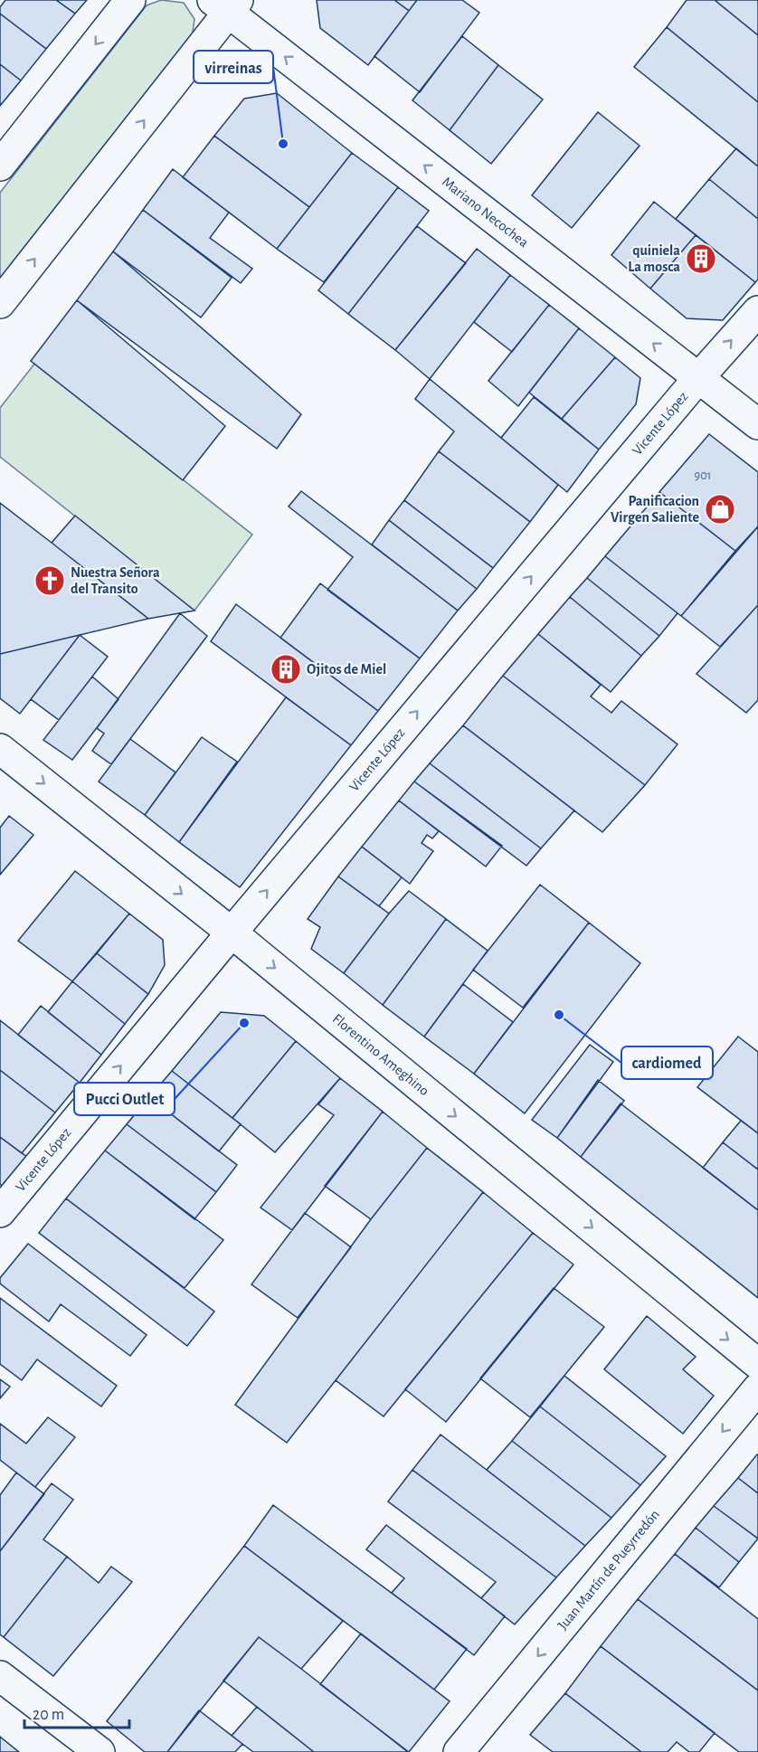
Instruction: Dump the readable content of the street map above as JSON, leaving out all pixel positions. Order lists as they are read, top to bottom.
{
  "streets": {
    "street": [
      "Mariano Necochea",
      "Vicente López",
      "Florentino Ameghino",
      "Juan Martín de Pueyrredón"
    ]
  },
  "crossings": [
    ["Mariano Necochea", "Vicente López"],
    ["Vicente López", "Florentino Ameghino"]
  ],
  "one_way": [
    "Mariano Necochea",
    "Vicente López",
    "Florentino Ameghino",
    "Juan Martín de Pueyrredón"
  ],
  "places": {
    "other": ["virreinas", "cardiomed", "Pucci Outlet"],
    "building": ["quiniela La mosca", "Ojitos de Miel"],
    "shop": ["Panificacion Virgen Saliente"],
    "church": ["Nuestra Señora del Transito"]
  },
  "house_numbers": ["901"],
  "scale_bar": "20 m"
}
